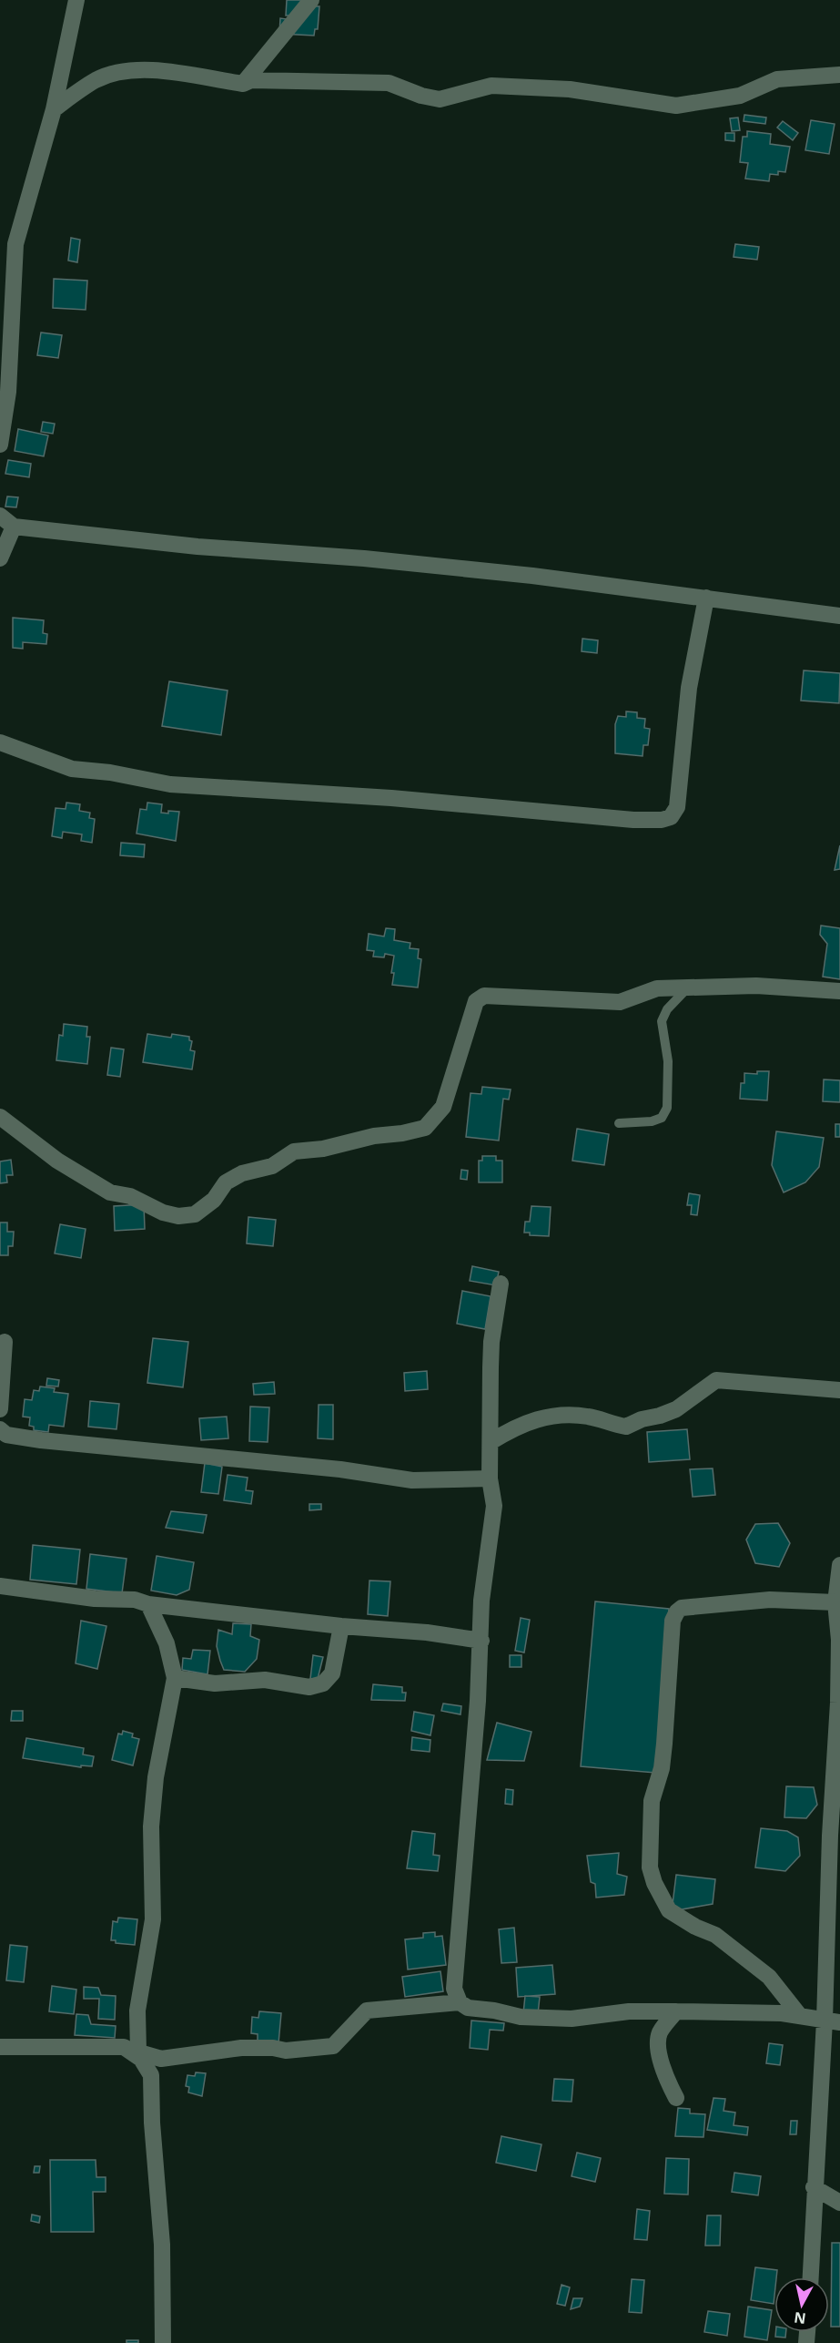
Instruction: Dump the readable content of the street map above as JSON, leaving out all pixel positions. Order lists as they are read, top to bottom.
{
  "north": "bottom"
}
